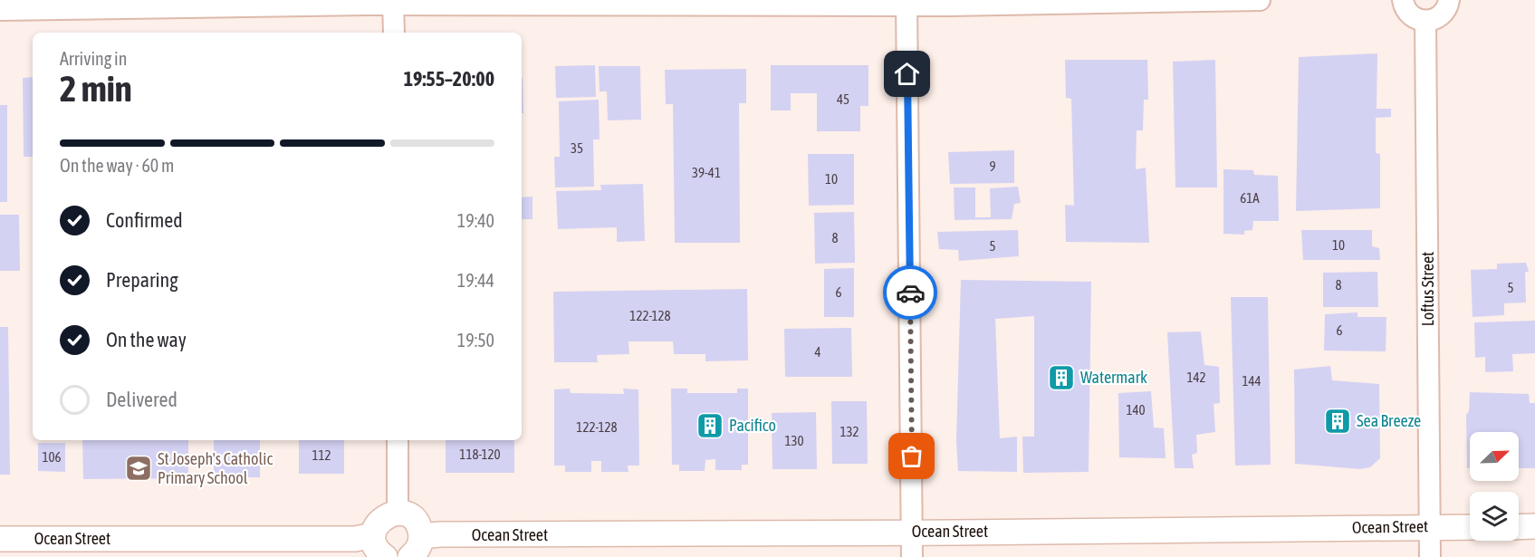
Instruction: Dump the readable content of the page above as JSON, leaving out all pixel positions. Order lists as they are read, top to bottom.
{
  "streets": {
    "street": ["Loftus Street", "Ocean Street"]
  },
  "crossings": [
    ["Loftus Street", "Ocean Street"]
  ],
  "places": {
    "building": ["Watermark", "Sea Breeze", "Pacifico"],
    "school or university": ["St Joseph's Catholic Primary School"]
  },
  "house_numbers": [
    "45",
    "35",
    "9",
    "39-41",
    "10",
    "61A",
    "8",
    "10",
    "5",
    "8",
    "5",
    "6",
    "122-128",
    "6",
    "4",
    "142",
    "144",
    "140",
    "122-128",
    "132",
    "130",
    "118-120",
    "112",
    "106"
  ],
  "north": "top right",
  "page": {
    "heading": ["2 min", "Arriving in", "19:55–20:00"],
    "bar": "On the way · 60 m",
    "list": [
      ["Confirmed", "19:40"],
      ["Preparing", "19:44"],
      ["On the way", "19:50"],
      "Delivered"
    ]
  }
}
